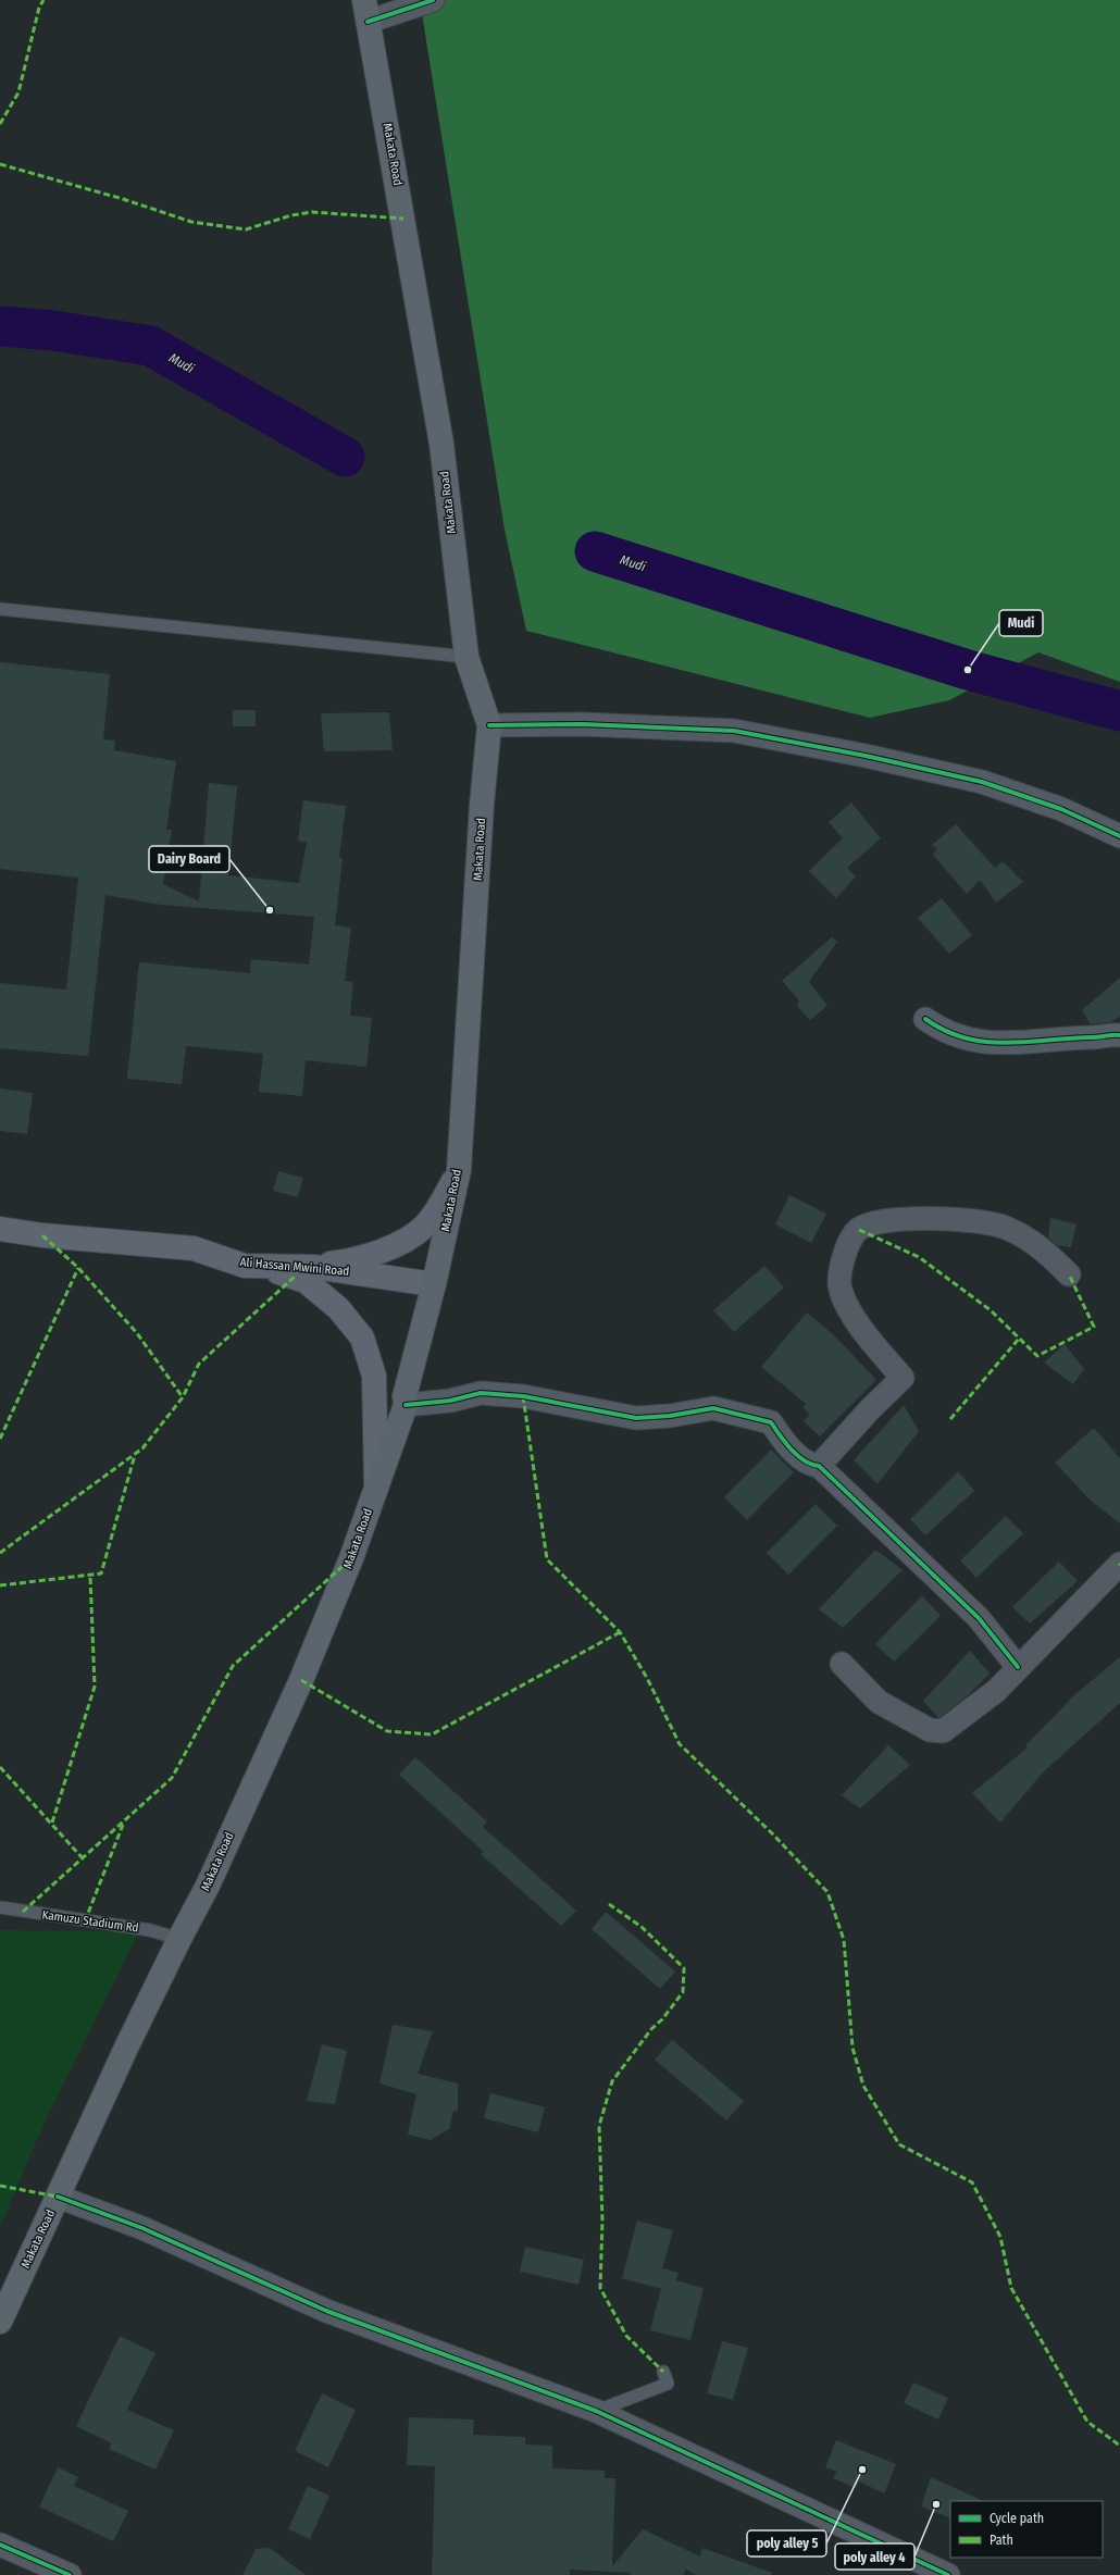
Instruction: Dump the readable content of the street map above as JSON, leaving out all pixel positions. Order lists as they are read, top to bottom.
{
  "streets": {
    "main road": ["Makata Road", "Ali Hassan Mwini Road"],
    "lane": ["Kamuzu Stadium Rd"]
  },
  "crossings": [
    ["Makata Road", "Ali Hassan Mwini Road"],
    ["Makata Road", "Kamuzu Stadium Rd"]
  ],
  "water": ["Mudi"],
  "places": [
    "Mudi",
    "Dairy Board",
    "poly alley 5",
    "poly alley 4"
  ],
  "legend": ["Cycle path", "Path"]
}
